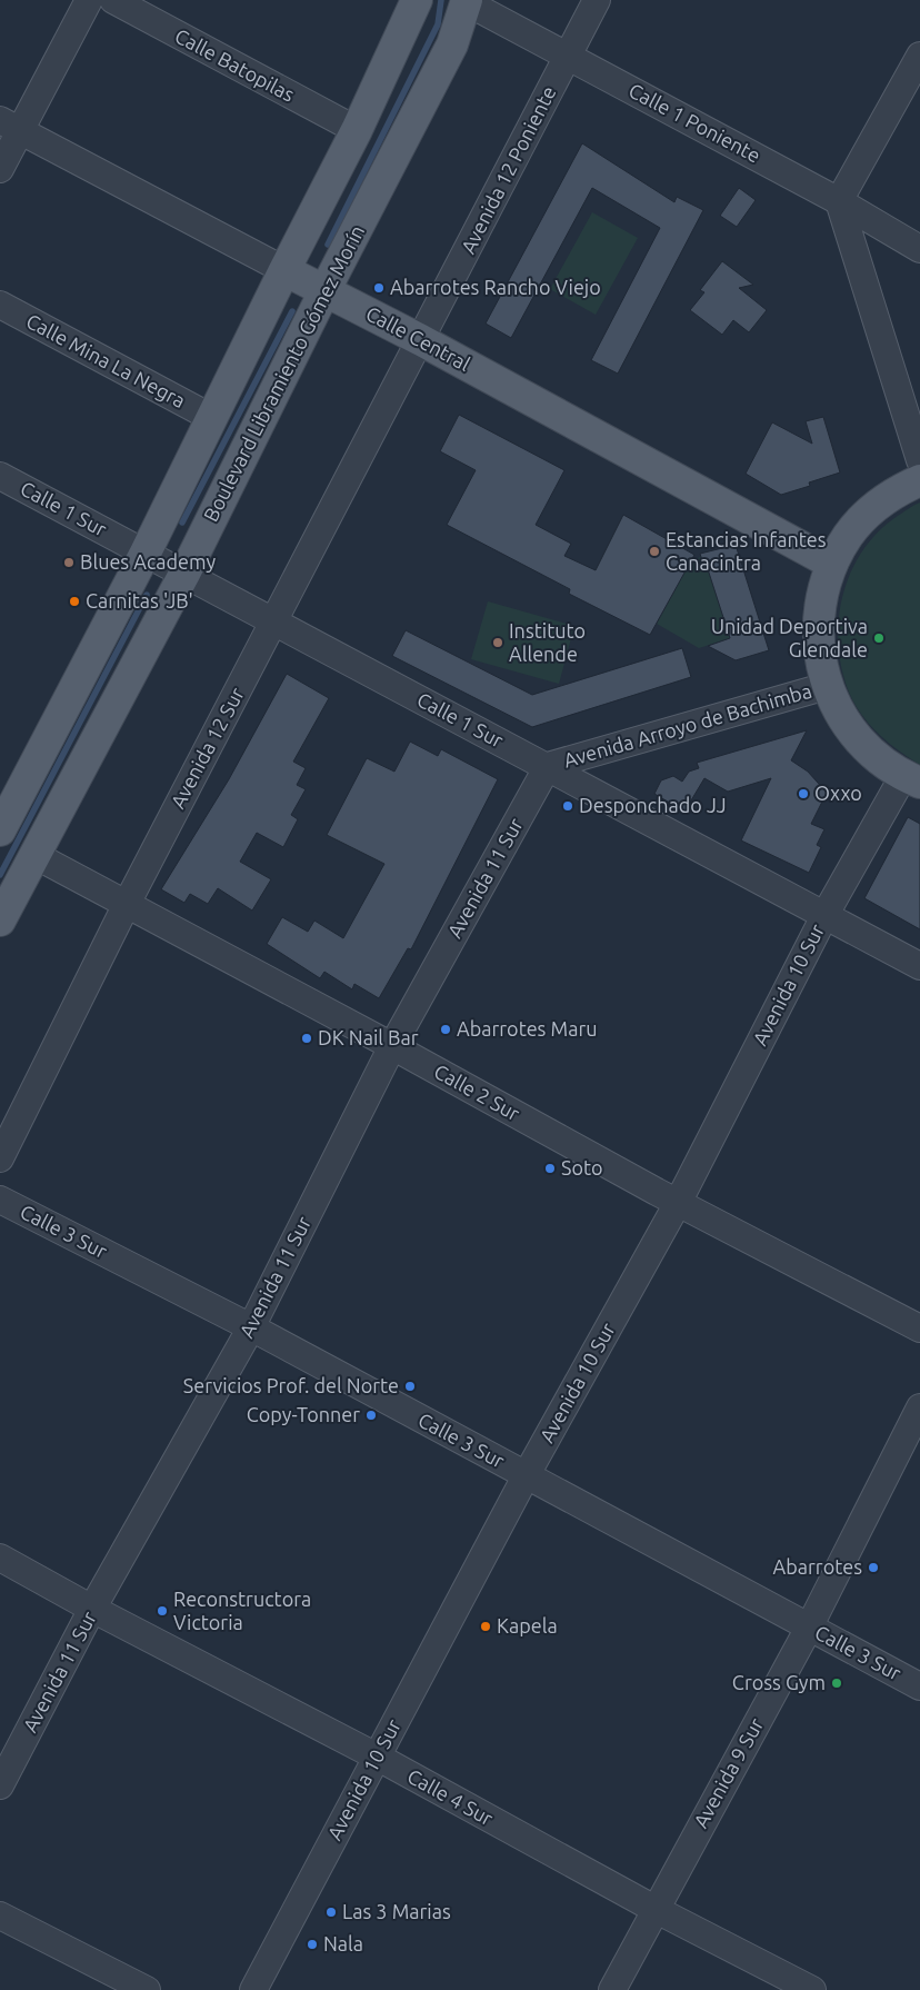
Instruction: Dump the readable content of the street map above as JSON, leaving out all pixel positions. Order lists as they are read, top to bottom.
{
  "streets": {
    "main road": ["Calle Central", "Boulevard Libramiento Gómez Morín"],
    "street": [
      "Calle Batopilas",
      "Calle 1 Poniente",
      "Avenida 12 Poniente",
      "Calle Mina La Negra",
      "Calle 1 Sur",
      "Avenida Arroyo de Bachimba",
      "Avenida 12 Sur",
      "Avenida 11 Sur",
      "Avenida 10 Sur",
      "Calle 2 Sur",
      "Calle 3 Sur",
      "Avenida 9 Sur",
      "Calle 4 Sur"
    ]
  },
  "crossings": [
    ["Calle 1 Poniente", "Avenida 12 Poniente"],
    ["Calle 1 Poniente", "Boulevard Libramiento Gómez Morín"],
    ["Avenida 12 Poniente", "Calle Central"],
    ["Avenida 12 Poniente", "Avenida 12 Sur"],
    ["Calle Central", "Boulevard Libramiento Gómez Morín"],
    ["Calle Central", "Avenida 12 Sur"],
    ["Boulevard Libramiento Gómez Morín", "Calle 1 Sur"],
    ["Boulevard Libramiento Gómez Morín", "Calle 2 Sur"],
    ["Calle 1 Sur", "Avenida Arroyo de Bachimba"],
    ["Calle 1 Sur", "Avenida 12 Sur"],
    ["Calle 1 Sur", "Avenida 11 Sur"],
    ["Calle 1 Sur", "Avenida 10 Sur"],
    ["Avenida Arroyo de Bachimba", "Avenida 11 Sur"],
    ["Avenida 12 Sur", "Calle 2 Sur"],
    ["Avenida 11 Sur", "Calle 2 Sur"],
    ["Avenida 11 Sur", "Calle 3 Sur"],
    ["Avenida 11 Sur", "Calle 4 Sur"],
    ["Avenida 10 Sur", "Calle 2 Sur"],
    ["Avenida 10 Sur", "Calle 3 Sur"],
    ["Avenida 10 Sur", "Calle 4 Sur"],
    ["Calle 3 Sur", "Avenida 9 Sur"],
    ["Avenida 9 Sur", "Calle 4 Sur"]
  ],
  "places": [
    "Abarrotes Rancho Viejo",
    "Estancias Infantes Canacintra",
    "Blues Academy",
    "Carnitas 'JB'",
    "Unidad Deportiva Glendale",
    "Instituto Allende",
    "Oxxo",
    "Desponchado JJ",
    "Abarrotes Maru",
    "DK Nail Bar",
    "Soto",
    "Servicios Prof. del Norte",
    "Copy-Tonner",
    "Abarrotes",
    "Reconstructora Victoria",
    "Kapela",
    "Cross Gym",
    "Las 3 Marias",
    "Nala"
  ]
}
